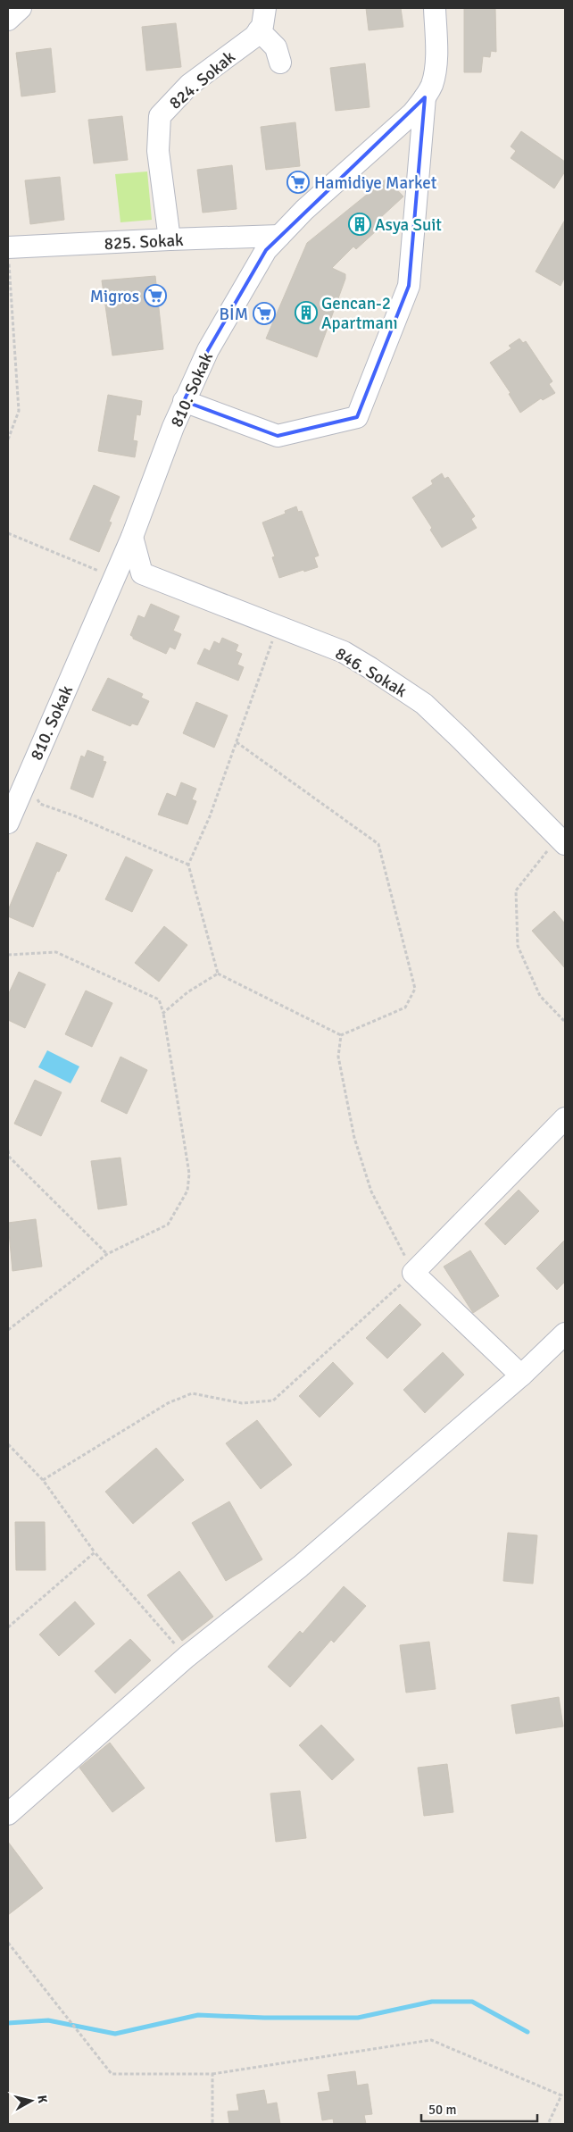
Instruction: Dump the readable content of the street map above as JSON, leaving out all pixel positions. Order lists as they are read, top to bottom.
{
  "streets": {
    "street": [
      "824. Sokak",
      "825. Sokak",
      "810. Sokak",
      "846. Sokak"
    ]
  },
  "crossings": [
    ["824. Sokak", "825. Sokak"],
    ["825. Sokak", "810. Sokak"],
    ["810. Sokak", "846. Sokak"]
  ],
  "places": {
    "supermarket": ["Hamidiye Market", "Migros", "BİM"],
    "building": ["Asya Suit", "Gencan-2 Apartmanı"]
  },
  "scale_bar": "50 m",
  "north": "right"
}
